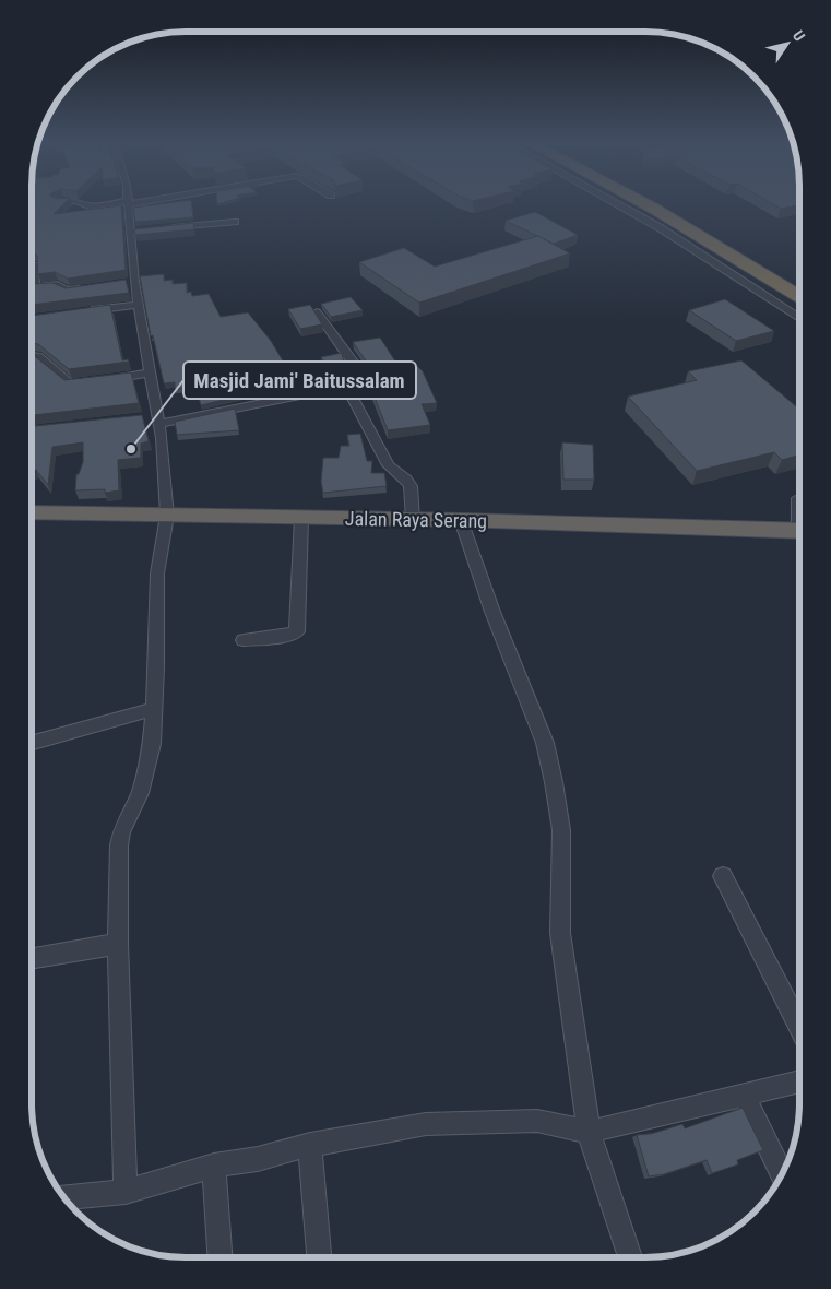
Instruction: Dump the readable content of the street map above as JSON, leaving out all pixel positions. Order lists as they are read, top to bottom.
{
  "streets": {
    "highway": ["Jalan Raya Serang"]
  },
  "places": ["Masjid Jami' Baitussalam"],
  "north": "top right"
}
